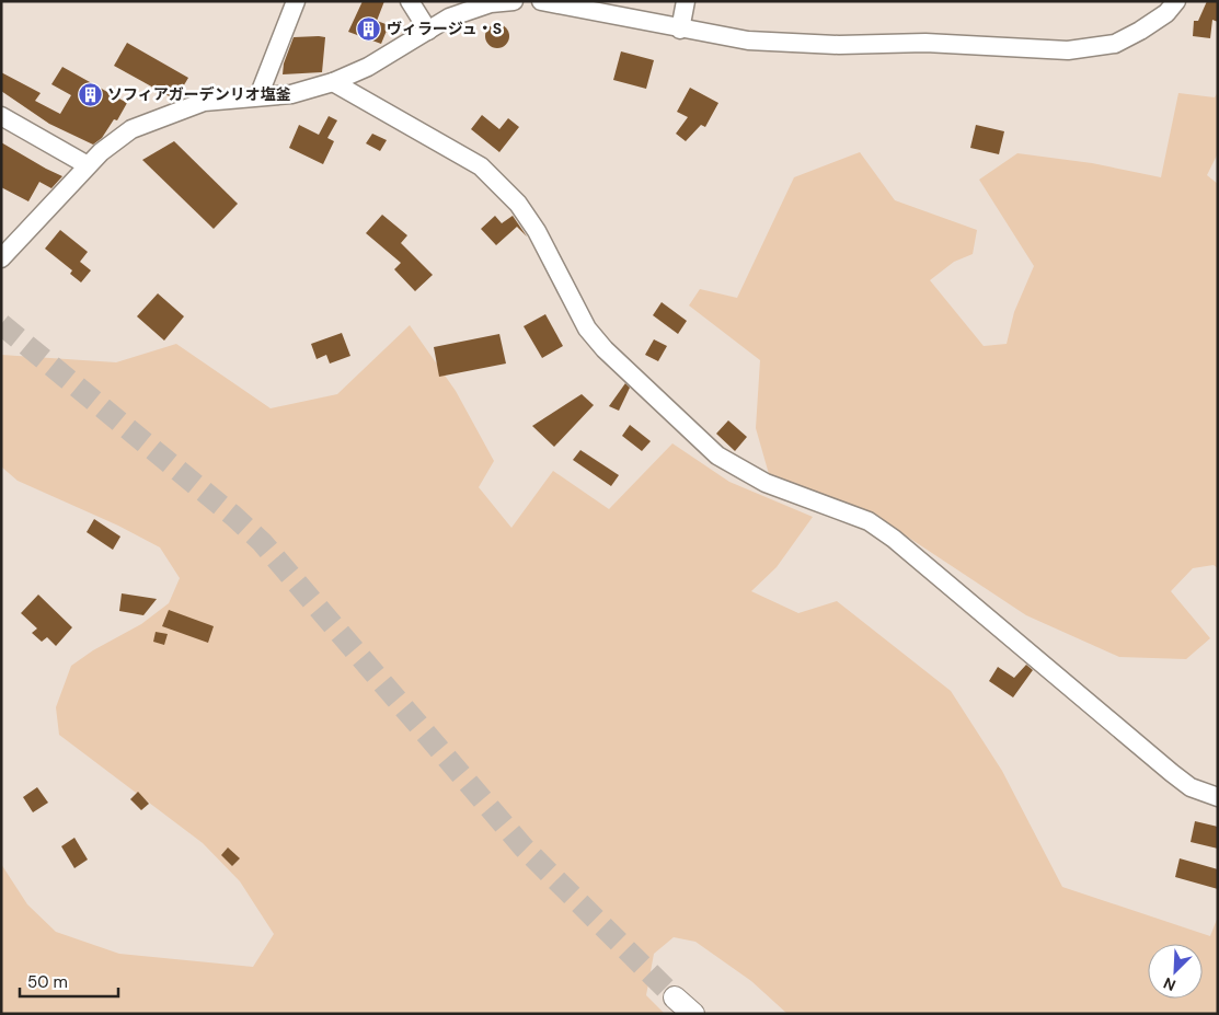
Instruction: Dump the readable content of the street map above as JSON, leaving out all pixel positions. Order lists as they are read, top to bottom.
{
  "places": {
    "building": ["ヴィラージュ・S", "ソフィアガーデンリオ塩釜"]
  },
  "scale_bar": "50 m",
  "north": "bottom left"
}
